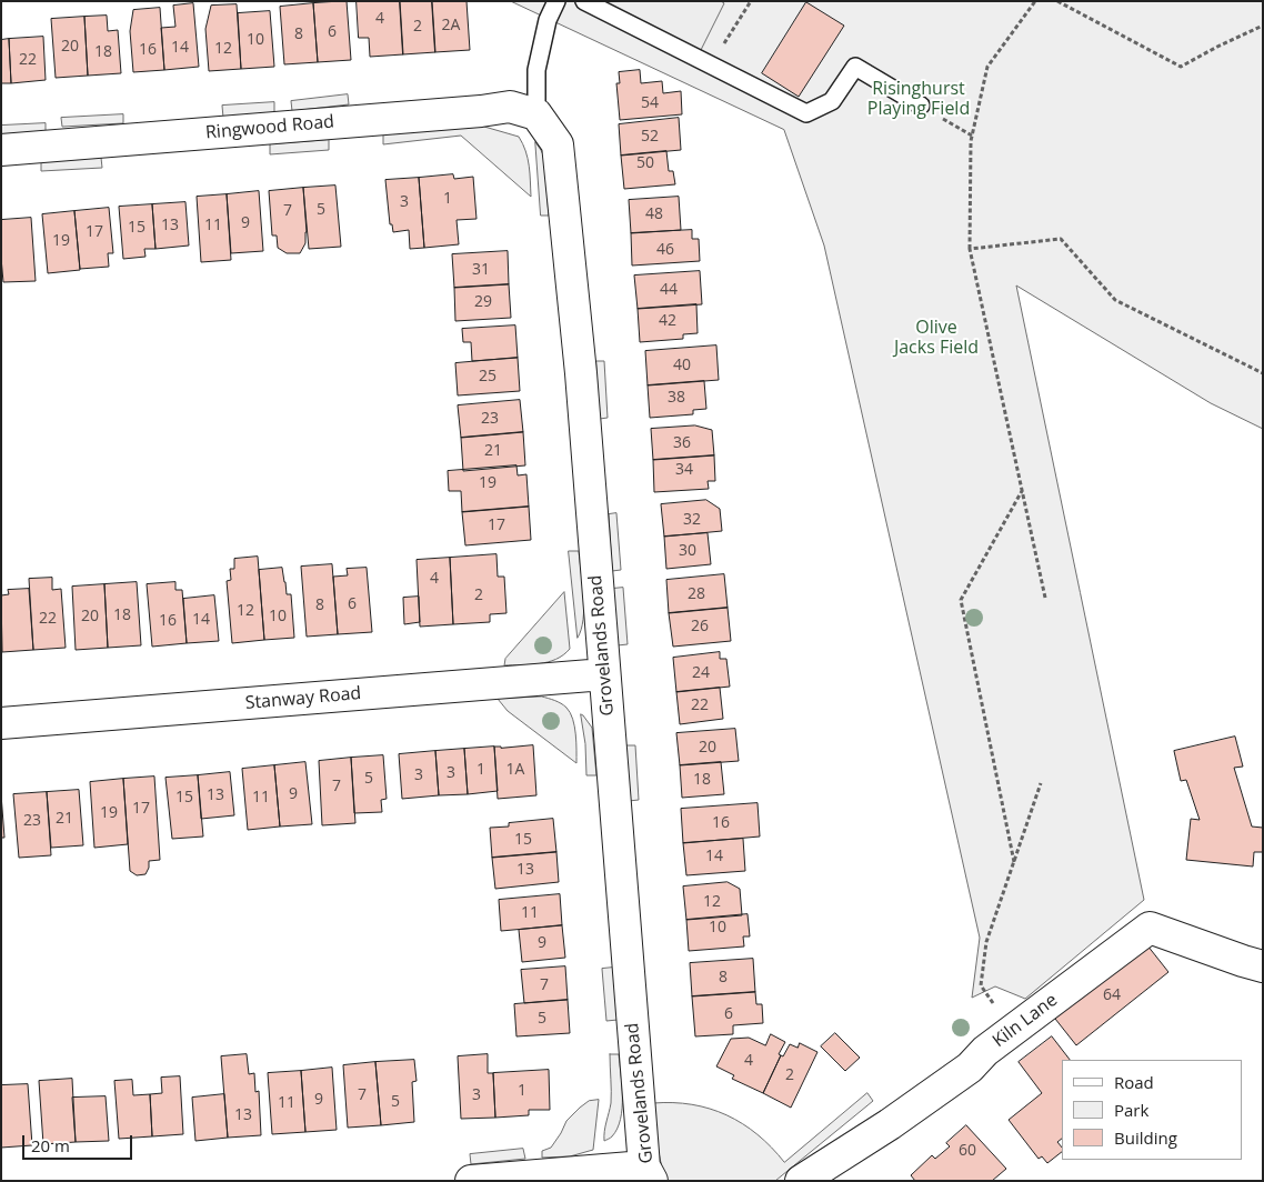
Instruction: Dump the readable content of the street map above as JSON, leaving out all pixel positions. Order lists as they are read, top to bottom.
{
  "streets": {
    "street": [
      "Ringwood Road",
      "Grovelands Road",
      "Stanway Road",
      "Kiln Lane"
    ]
  },
  "crossings": [
    ["Ringwood Road", "Grovelands Road"],
    ["Grovelands Road", "Stanway Road"]
  ],
  "parks": ["Risinghurst Playing Field", "Olive Jacks Field"],
  "house_numbers": [
    "4",
    "2A",
    "2",
    "6",
    "8",
    "10",
    "20",
    "14",
    "12",
    "16",
    "18",
    "22",
    "54",
    "52",
    "50",
    "1",
    "3",
    "5",
    "7",
    "48",
    "9",
    "13",
    "11",
    "15",
    "17",
    "19",
    "46",
    "31",
    "44",
    "29",
    "42",
    "40",
    "25",
    "38",
    "23",
    "36",
    "21",
    "34",
    "19",
    "32",
    "17",
    "30",
    "4",
    "28",
    "2",
    "6",
    "8",
    "12",
    "18",
    "20",
    "10",
    "22",
    "14",
    "16",
    "26",
    "24",
    "22",
    "20",
    "1",
    "1A",
    "3",
    "3",
    "5",
    "18",
    "7",
    "9",
    "13",
    "15",
    "11",
    "17",
    "19",
    "21",
    "23",
    "16",
    "15",
    "14",
    "13",
    "12",
    "11",
    "10",
    "9",
    "8",
    "7",
    "64",
    "6",
    "5",
    "4",
    "2",
    "1",
    "7",
    "3",
    "9",
    "5",
    "11",
    "13",
    "60"
  ],
  "legend": ["Road", "Park", "Building"],
  "scale_bar": "20 m"
}
